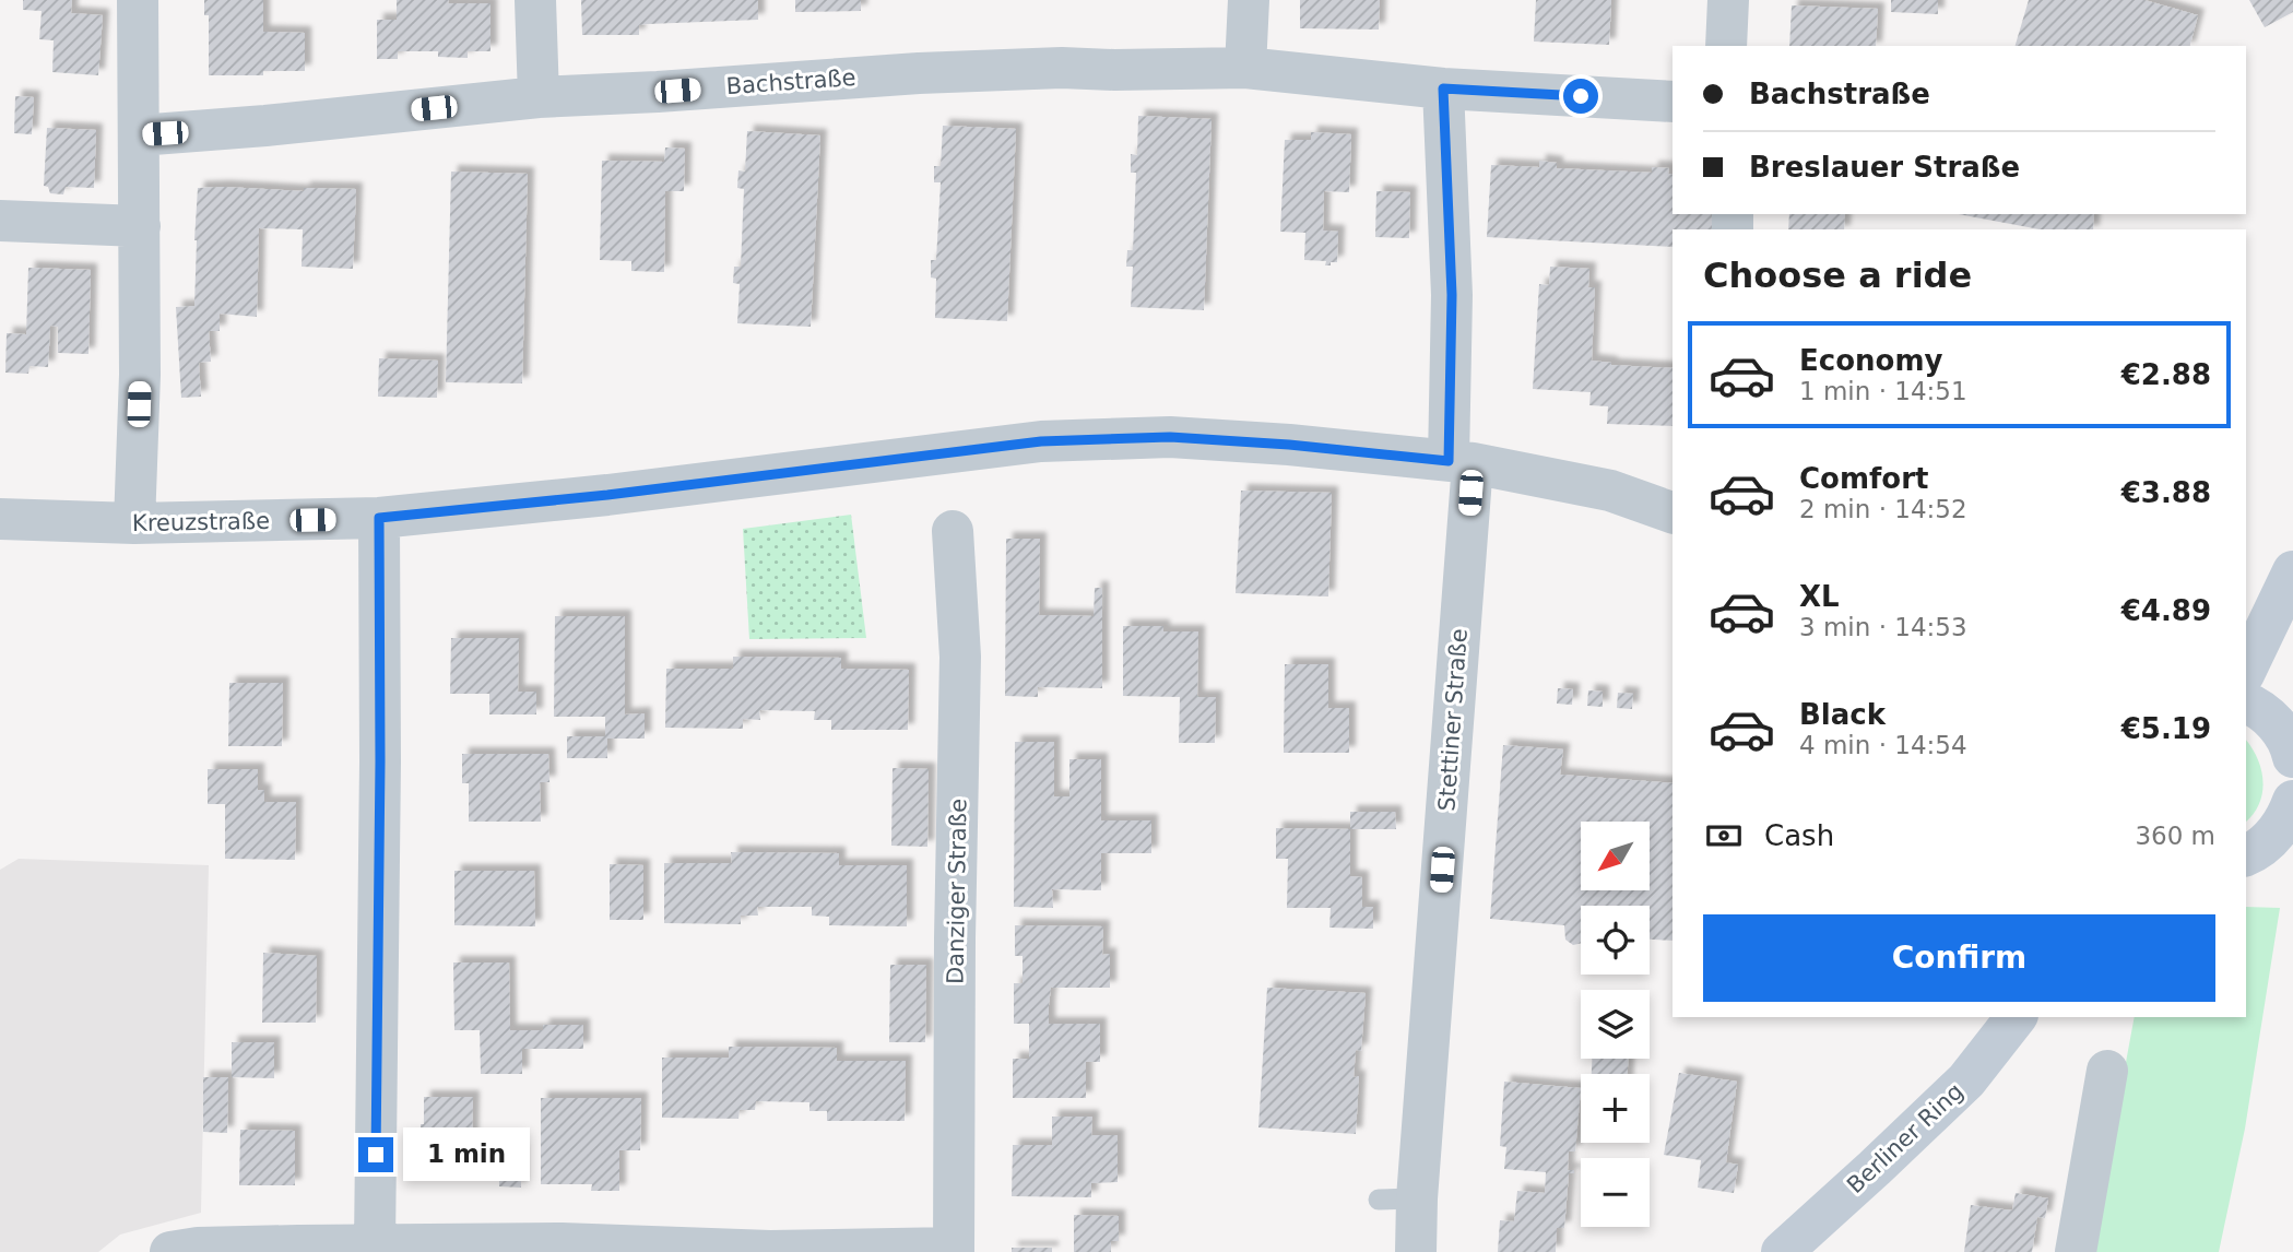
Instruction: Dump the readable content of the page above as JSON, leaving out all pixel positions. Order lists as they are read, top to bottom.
{
  "streets": {
    "main road": ["Berliner Ring"],
    "street": [
      "Bachstraße",
      "Kreuzstraße",
      "Stettiner Straße",
      "Danziger Straße"
    ]
  },
  "crossings": [
    ["Kreuzstraße", "Stettiner Straße"]
  ],
  "north": "bottom left",
  "page": {
    "banner": ["Bachstraße", "Breslauer Straße"],
    "heading": "Choose a ride",
    "list": [
      {
        "name": "Economy",
        "note": "1 min · 14:51",
        "value": "€2.88"
      },
      {
        "name": "Comfort",
        "note": "2 min · 14:52",
        "value": "€3.88"
      },
      {
        "name": "XL",
        "note": "3 min · 14:53",
        "value": "€4.89"
      },
      {
        "name": "Black",
        "note": "4 min · 14:54",
        "value": "€5.19"
      }
    ],
    "pay": ["Cash", "360 m"],
    "map_buttons": ["+", "−"],
    "buttons": "Confirm",
    "bubble": "1 min"
  }
}
